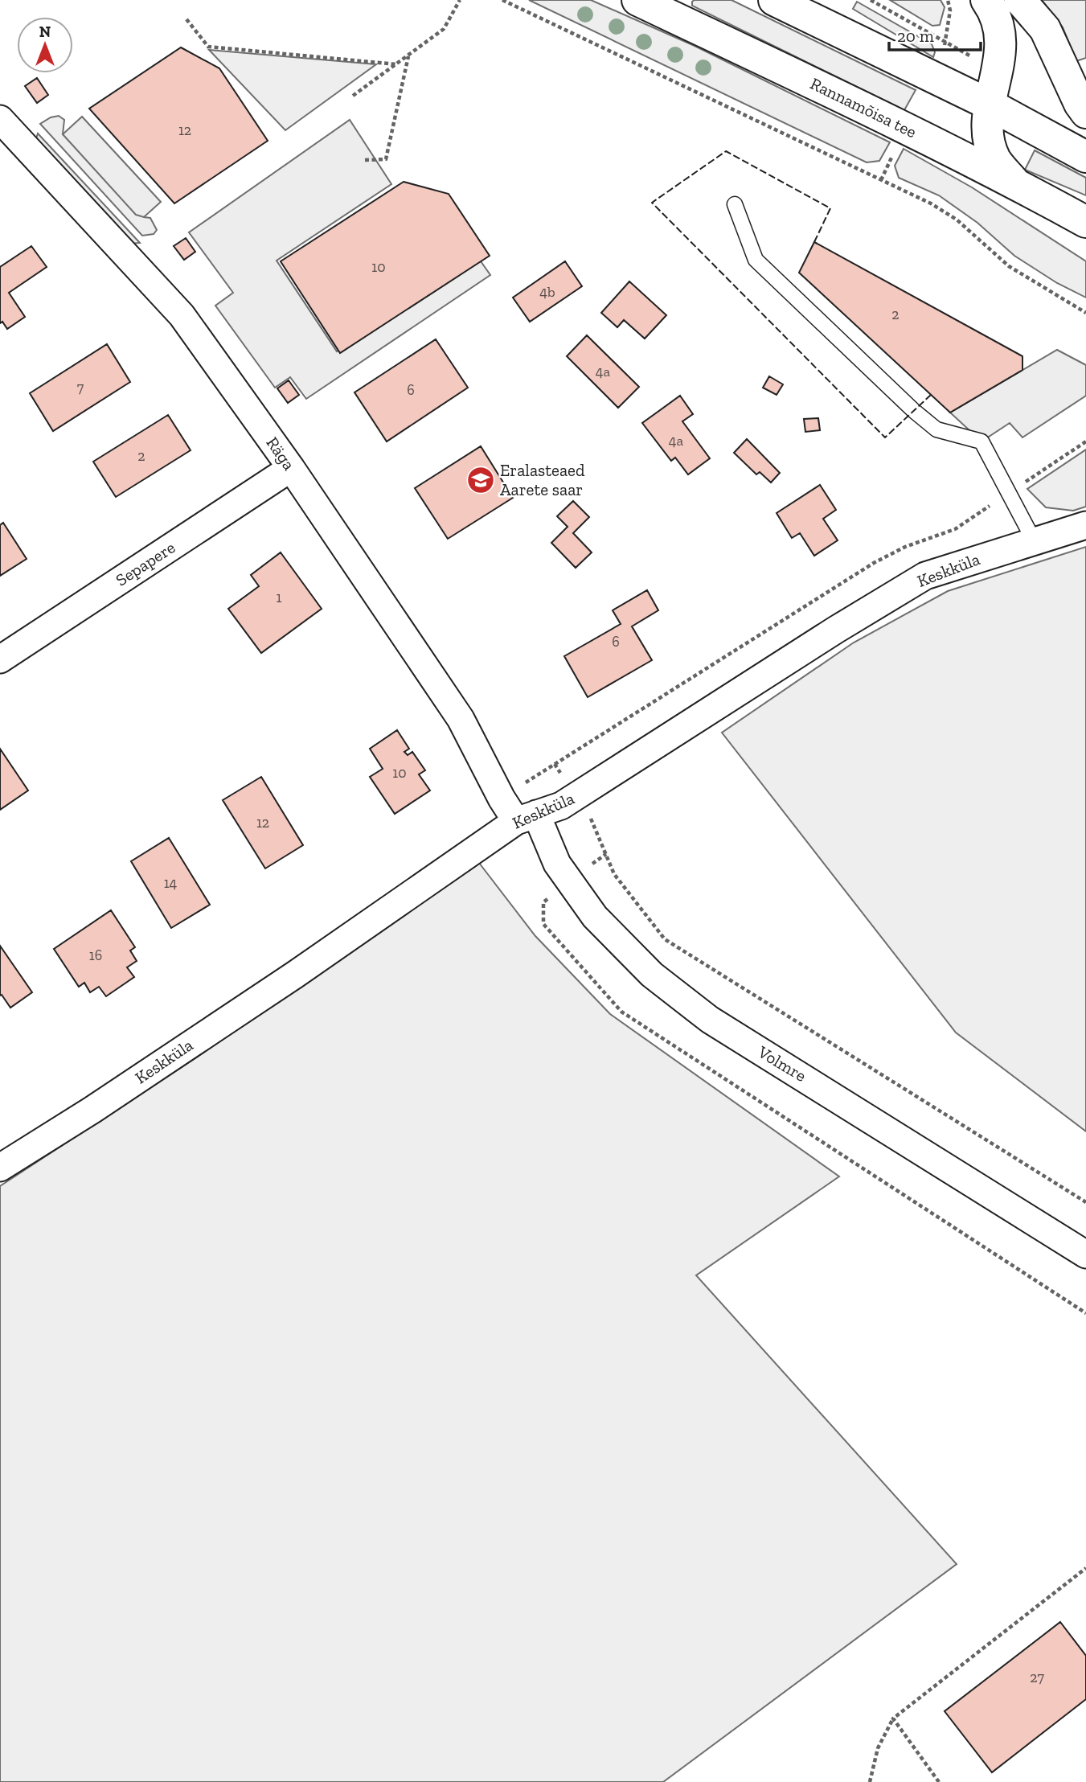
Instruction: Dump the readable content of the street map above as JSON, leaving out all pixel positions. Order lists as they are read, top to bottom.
{
  "streets": {
    "main road": ["Rannamõisa tee"],
    "street": [
      "Räga",
      "Sepapere",
      "Keskküla",
      "Volmre"
    ]
  },
  "crossings": [
    ["Räga", "Sepapere"],
    ["Räga", "Keskküla"],
    ["Räga", "Volmre"],
    ["Keskküla", "Volmre"]
  ],
  "places": {
    "school or university": ["Eralasteaed Aarete saar"]
  },
  "house_numbers": [
    "12",
    "10",
    "4b",
    "2",
    "4a",
    "7",
    "6",
    "4a",
    "2",
    "1",
    "6",
    "10",
    "12",
    "14",
    "16",
    "27"
  ],
  "scale_bar": "20 m",
  "north": "top"
}
